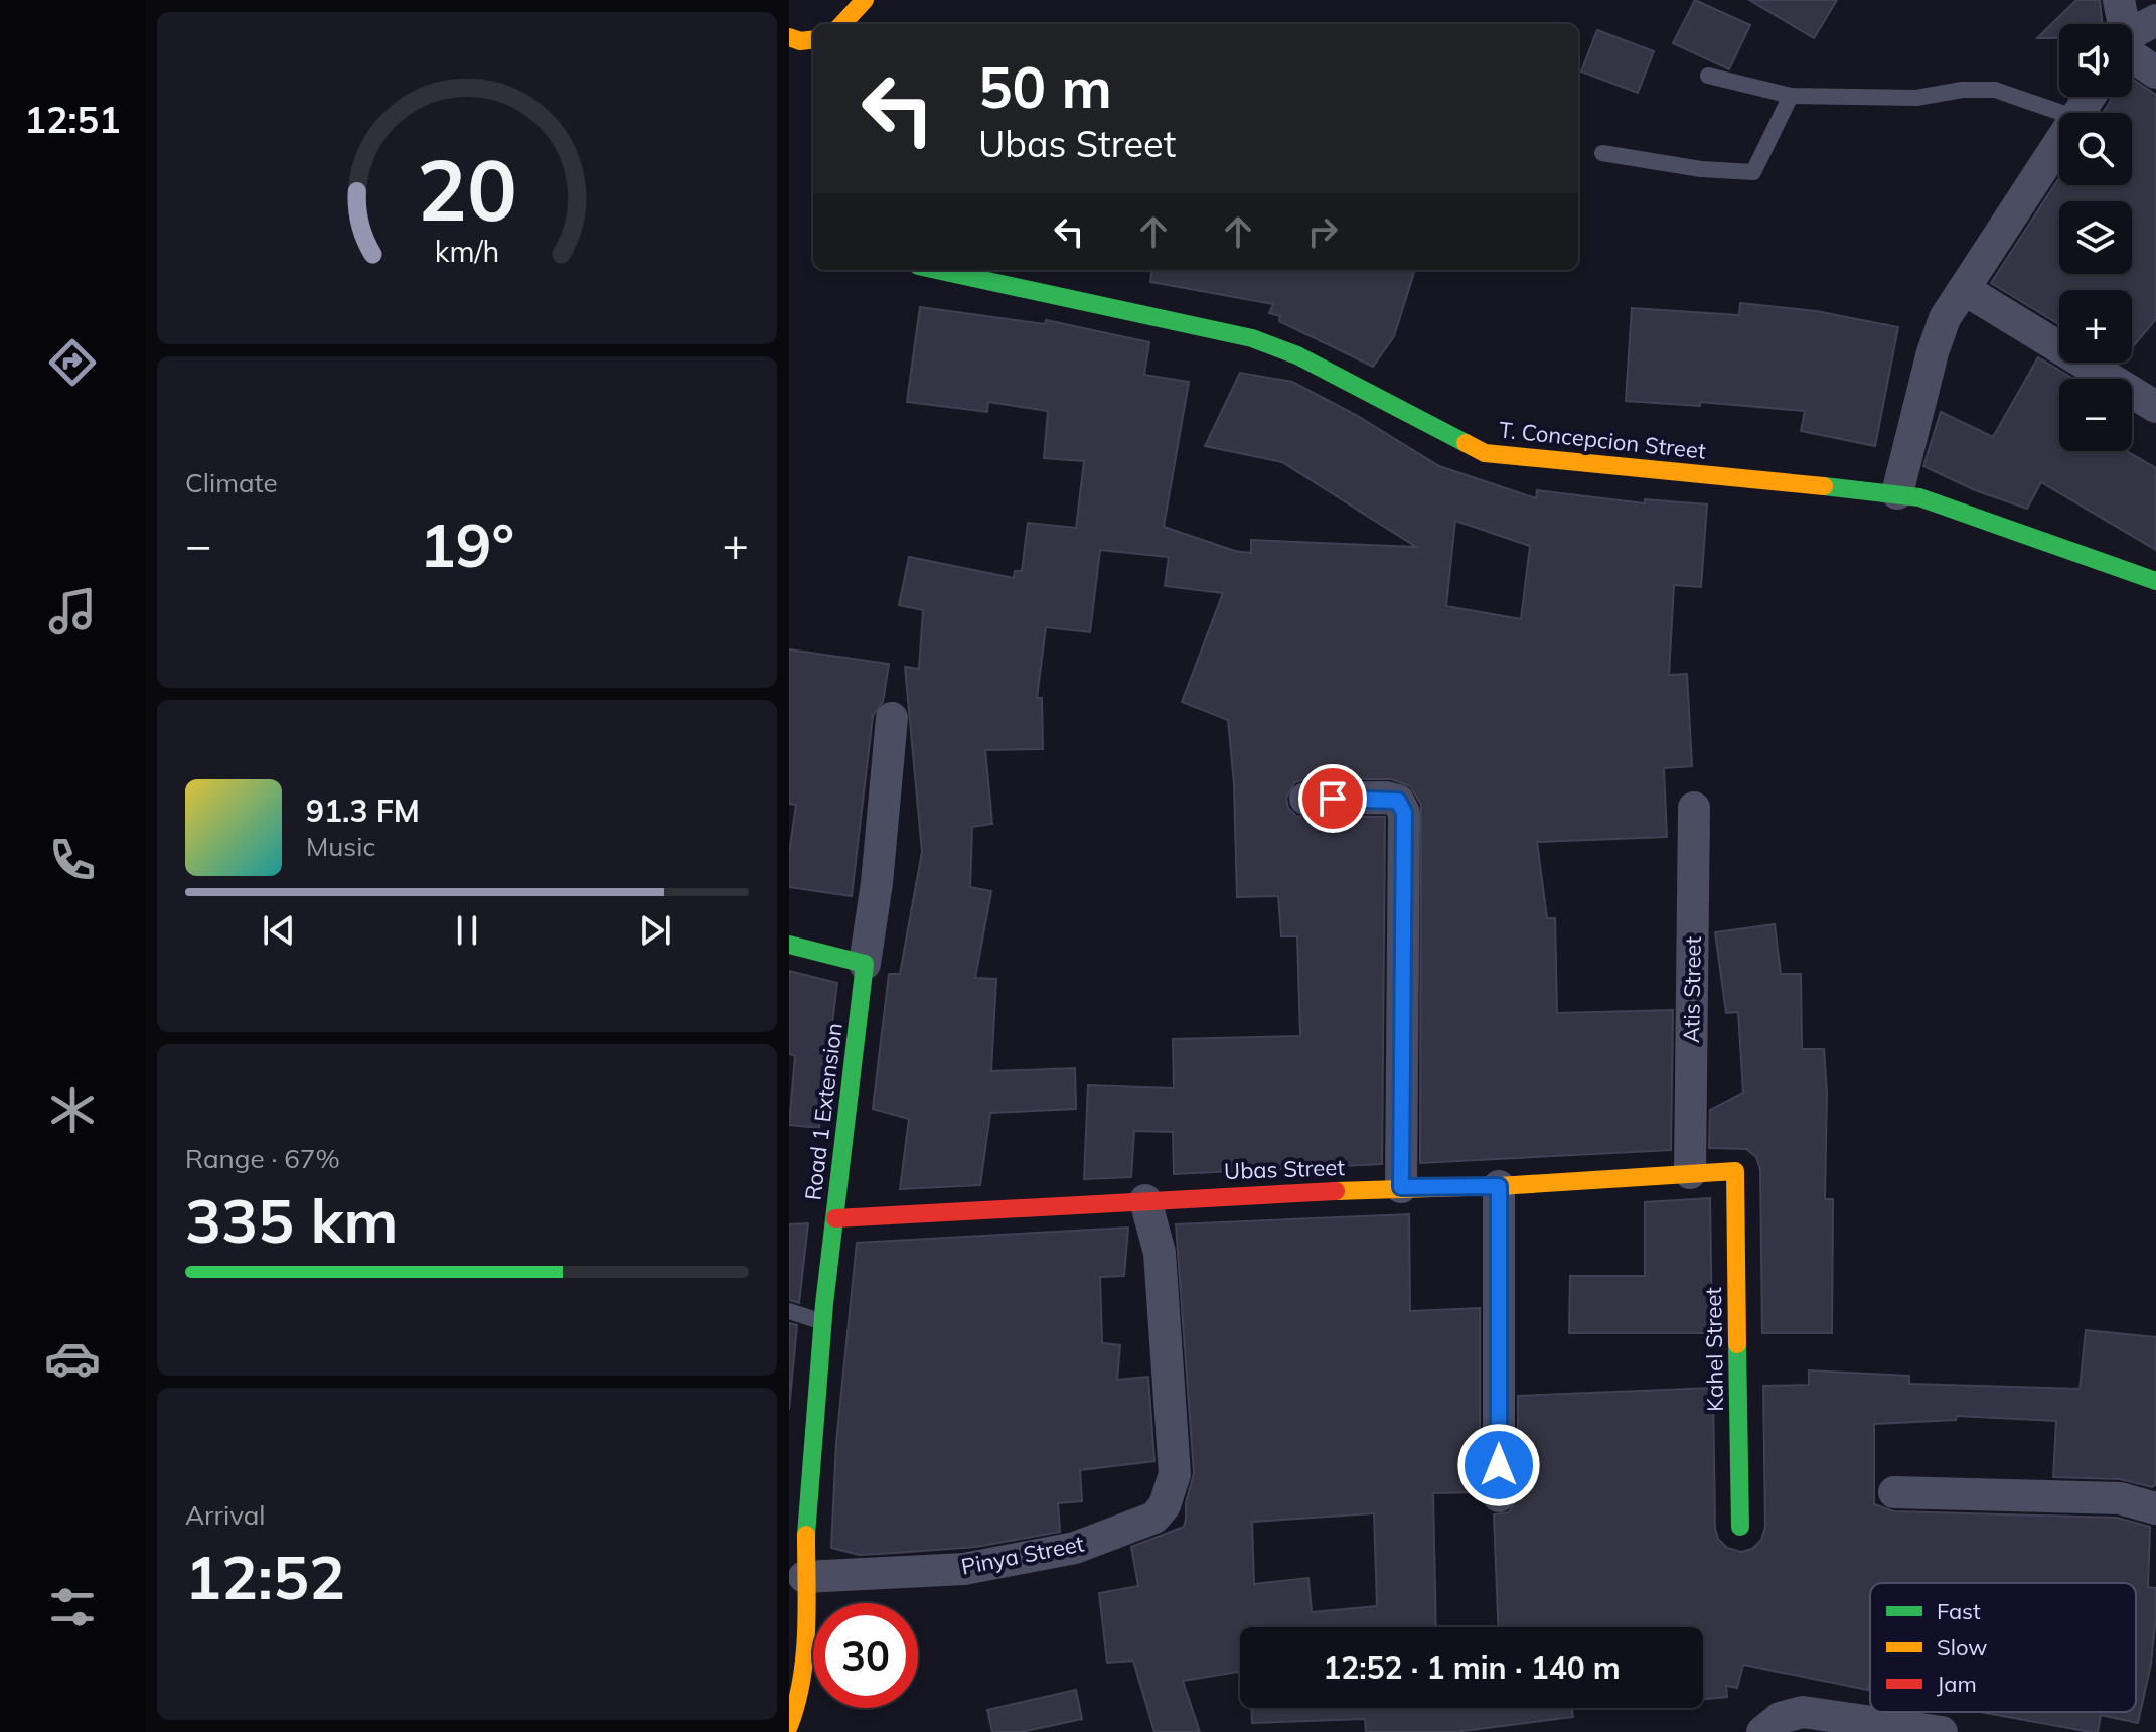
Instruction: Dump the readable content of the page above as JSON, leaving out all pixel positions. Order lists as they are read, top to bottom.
{
  "streets": {
    "street": [
      "T. Concepcion Street",
      "Atis Street",
      "Road 1 Extension",
      "Ubas Street",
      "Kahel Street",
      "Pinya Street"
    ]
  },
  "crossings": [
    ["Atis Street", "Ubas Street"],
    ["Road 1 Extension", "Ubas Street"],
    ["Road 1 Extension", "Pinya Street"],
    ["Ubas Street", "Kahel Street"],
    ["Ubas Street", "Pinya Street"]
  ],
  "legend": ["Fast", "Slow", "Jam"],
  "page": {
    "tabs": "12:51",
    "map_buttons": ["+", "−"],
    "turn": ["50 m", "Ubas Street"],
    "tile": [
      "Climate",
      ["Range · 67%", "335 km"],
      ["Arrival", "12:52"]
    ],
    "heat": ["−", "19°", "+"],
    "song": ["91.3 FM", "Music"],
    "limit": "30",
    "trip": "12:52 · 1 min · 140 m",
    "gauge": ["20", "km/h"]
  }
}
